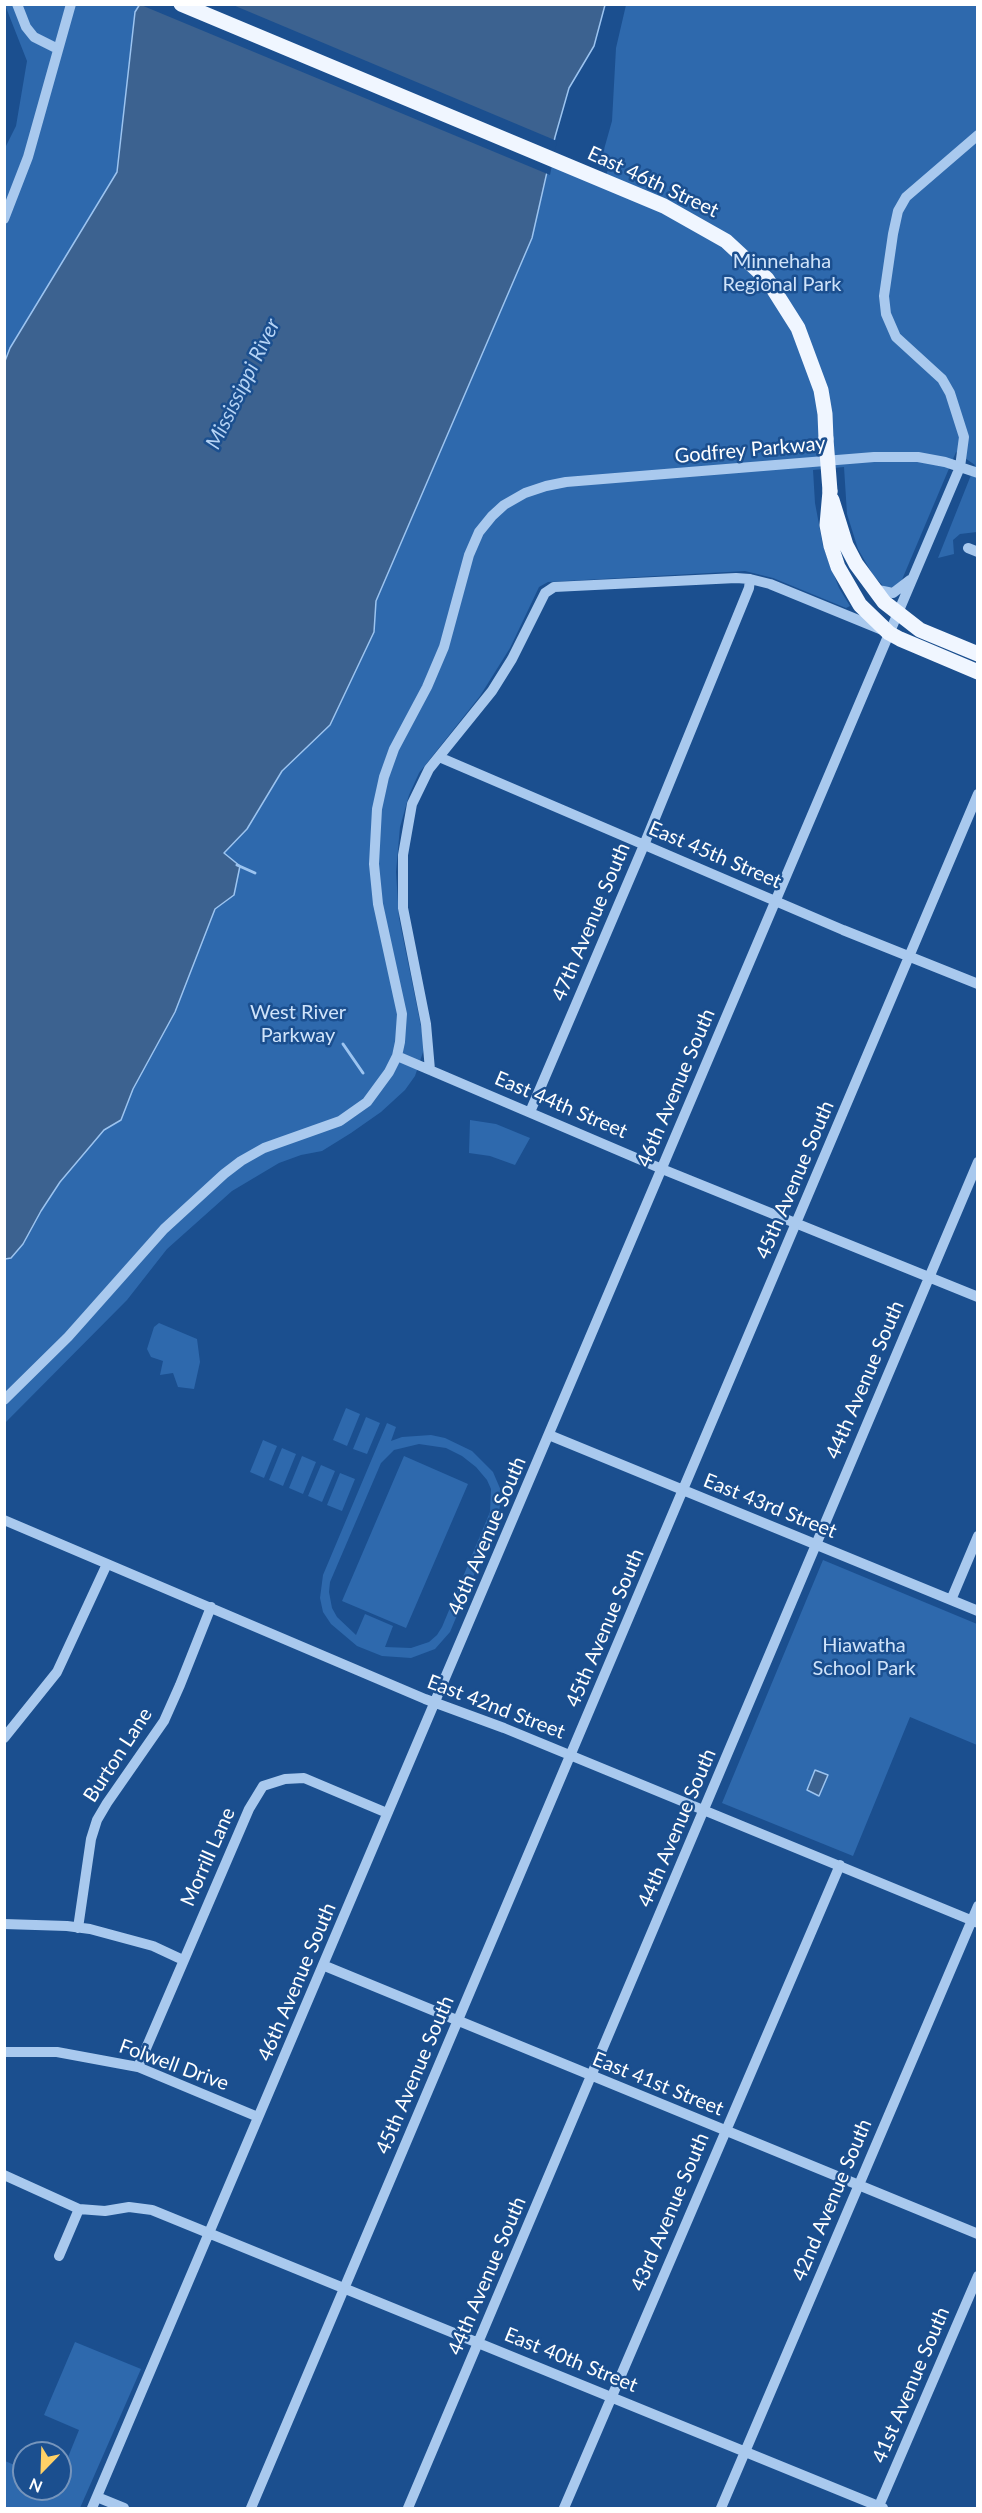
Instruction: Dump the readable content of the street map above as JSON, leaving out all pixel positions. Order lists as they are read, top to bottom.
{
  "streets": {
    "main road": ["East 46th Street"],
    "street": [
      "Godfrey Parkway",
      "East 45th Street",
      "47th Avenue South",
      "46th Avenue South",
      "East 44th Street",
      "45th Avenue South",
      "44th Avenue South",
      "East 43rd Street",
      "East 42nd Street",
      "Burton Lane",
      "Morrill Lane",
      "Folwell Drive",
      "East 41st Street",
      "42nd Avenue South",
      "43rd Avenue South",
      "East 40th Street",
      "41st Avenue South"
    ]
  },
  "crossings": [
    ["East 46th Street", "East 45th Street"],
    ["East 46th Street", "47th Avenue South"],
    ["East 46th Street", "46th Avenue South"],
    ["East 46th Street", "East 44th Street"],
    ["Godfrey Parkway", "46th Avenue South"],
    ["Godfrey Parkway", "East 44th Street"],
    ["East 45th Street", "47th Avenue South"],
    ["East 45th Street", "46th Avenue South"],
    ["East 45th Street", "45th Avenue South"],
    ["47th Avenue South", "East 44th Street"],
    ["46th Avenue South", "East 44th Street"],
    ["46th Avenue South", "East 43rd Street"],
    ["46th Avenue South", "East 42nd Street"],
    ["46th Avenue South", "Morrill Lane"],
    ["46th Avenue South", "Folwell Drive"],
    ["46th Avenue South", "East 41st Street"],
    ["46th Avenue South", "East 40th Street"],
    ["East 44th Street", "45th Avenue South"],
    ["East 44th Street", "44th Avenue South"],
    ["45th Avenue South", "East 43rd Street"],
    ["45th Avenue South", "East 42nd Street"],
    ["45th Avenue South", "East 41st Street"],
    ["45th Avenue South", "East 40th Street"],
    ["44th Avenue South", "East 43rd Street"],
    ["44th Avenue South", "East 42nd Street"],
    ["44th Avenue South", "East 41st Street"],
    ["44th Avenue South", "East 40th Street"],
    ["East 42nd Street", "Burton Lane"],
    ["East 42nd Street", "42nd Avenue South"],
    ["East 42nd Street", "43rd Avenue South"],
    ["Morrill Lane", "Folwell Drive"],
    ["East 41st Street", "42nd Avenue South"],
    ["East 41st Street", "43rd Avenue South"],
    ["42nd Avenue South", "East 40th Street"],
    ["43rd Avenue South", "East 40th Street"],
    ["East 40th Street", "41st Avenue South"]
  ],
  "water": ["Mississippi River"],
  "parks": ["Minnehaha Regional Park", "West River Parkway", "Hiawatha School Park"],
  "north": "bottom left"
}
